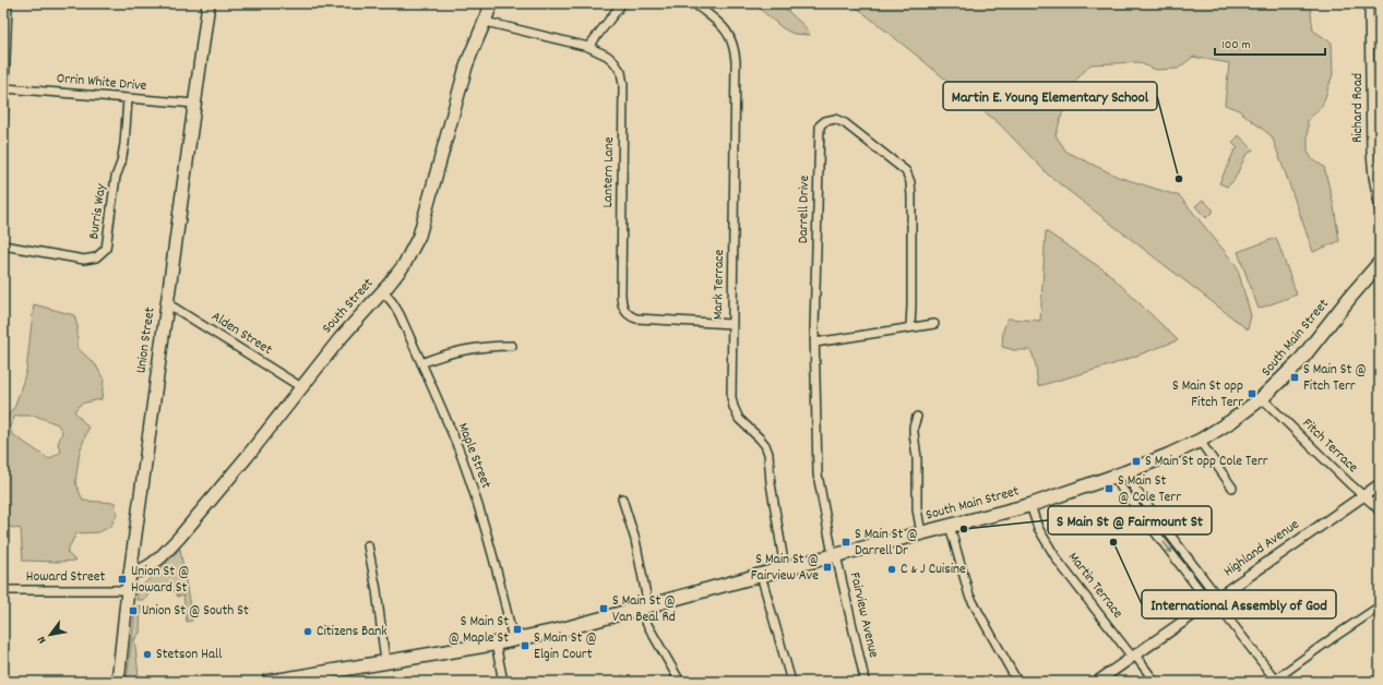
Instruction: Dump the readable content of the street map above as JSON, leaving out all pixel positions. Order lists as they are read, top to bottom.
{
  "streets": {
    "main road": ["South Street", "South Main Street", "Union Street"],
    "street": [
      "Orrin White Drive",
      "Richard Road",
      "Lantern Lane",
      "Darrell Drive",
      "Burris Way",
      "Mark Terrace",
      "Alden Street",
      "Fitch Terrace",
      "Maple Street",
      "Highland Avenue",
      "Howard Street",
      "Martin Terrace",
      "Fairview Avenue"
    ]
  },
  "crossings": [
    ["Orrin White Drive", "Burris Way"],
    ["Orrin White Drive", "Union Street"],
    ["Lantern Lane", "Mark Terrace"],
    ["Lantern Lane", "South Street"],
    ["Darrell Drive", "South Main Street"],
    ["Darrell Drive", "Fairview Avenue"],
    ["Mark Terrace", "South Main Street"],
    ["South Street", "Alden Street"],
    ["South Street", "Union Street"],
    ["South Street", "Maple Street"],
    ["Alden Street", "Union Street"],
    ["South Main Street", "Fitch Terrace"],
    ["South Main Street", "Maple Street"],
    ["South Main Street", "Martin Terrace"],
    ["South Main Street", "Fairview Avenue"],
    ["Union Street", "Howard Street"],
    ["Fitch Terrace", "Highland Avenue"],
    ["Highland Avenue", "Martin Terrace"]
  ],
  "places": {
    "other": [
      "Martin E. Young Elementary School",
      "S Main St @ Fairmount St",
      "International Assembly of God",
      "C & J Cuisine",
      "Citizens Bank",
      "Stetson Hall"
    ],
    "transit": [
      "S Main St @ Fitch Terr",
      "S Main St opp Fitch Terr",
      "S Main St opp Cole Terr",
      "S Main St @ Cole Terr",
      "S Main St @ Darrell Dr",
      "S Main St @ Fairview Ave",
      "Union St @ Howard St",
      "S Main St @ Van Beal Rd",
      "Union St @ South St",
      "S Main St @ Maple St",
      "S Main St @ Elgin Court"
    ]
  },
  "scale_bar": "100 m",
  "north": "bottom left"
}
